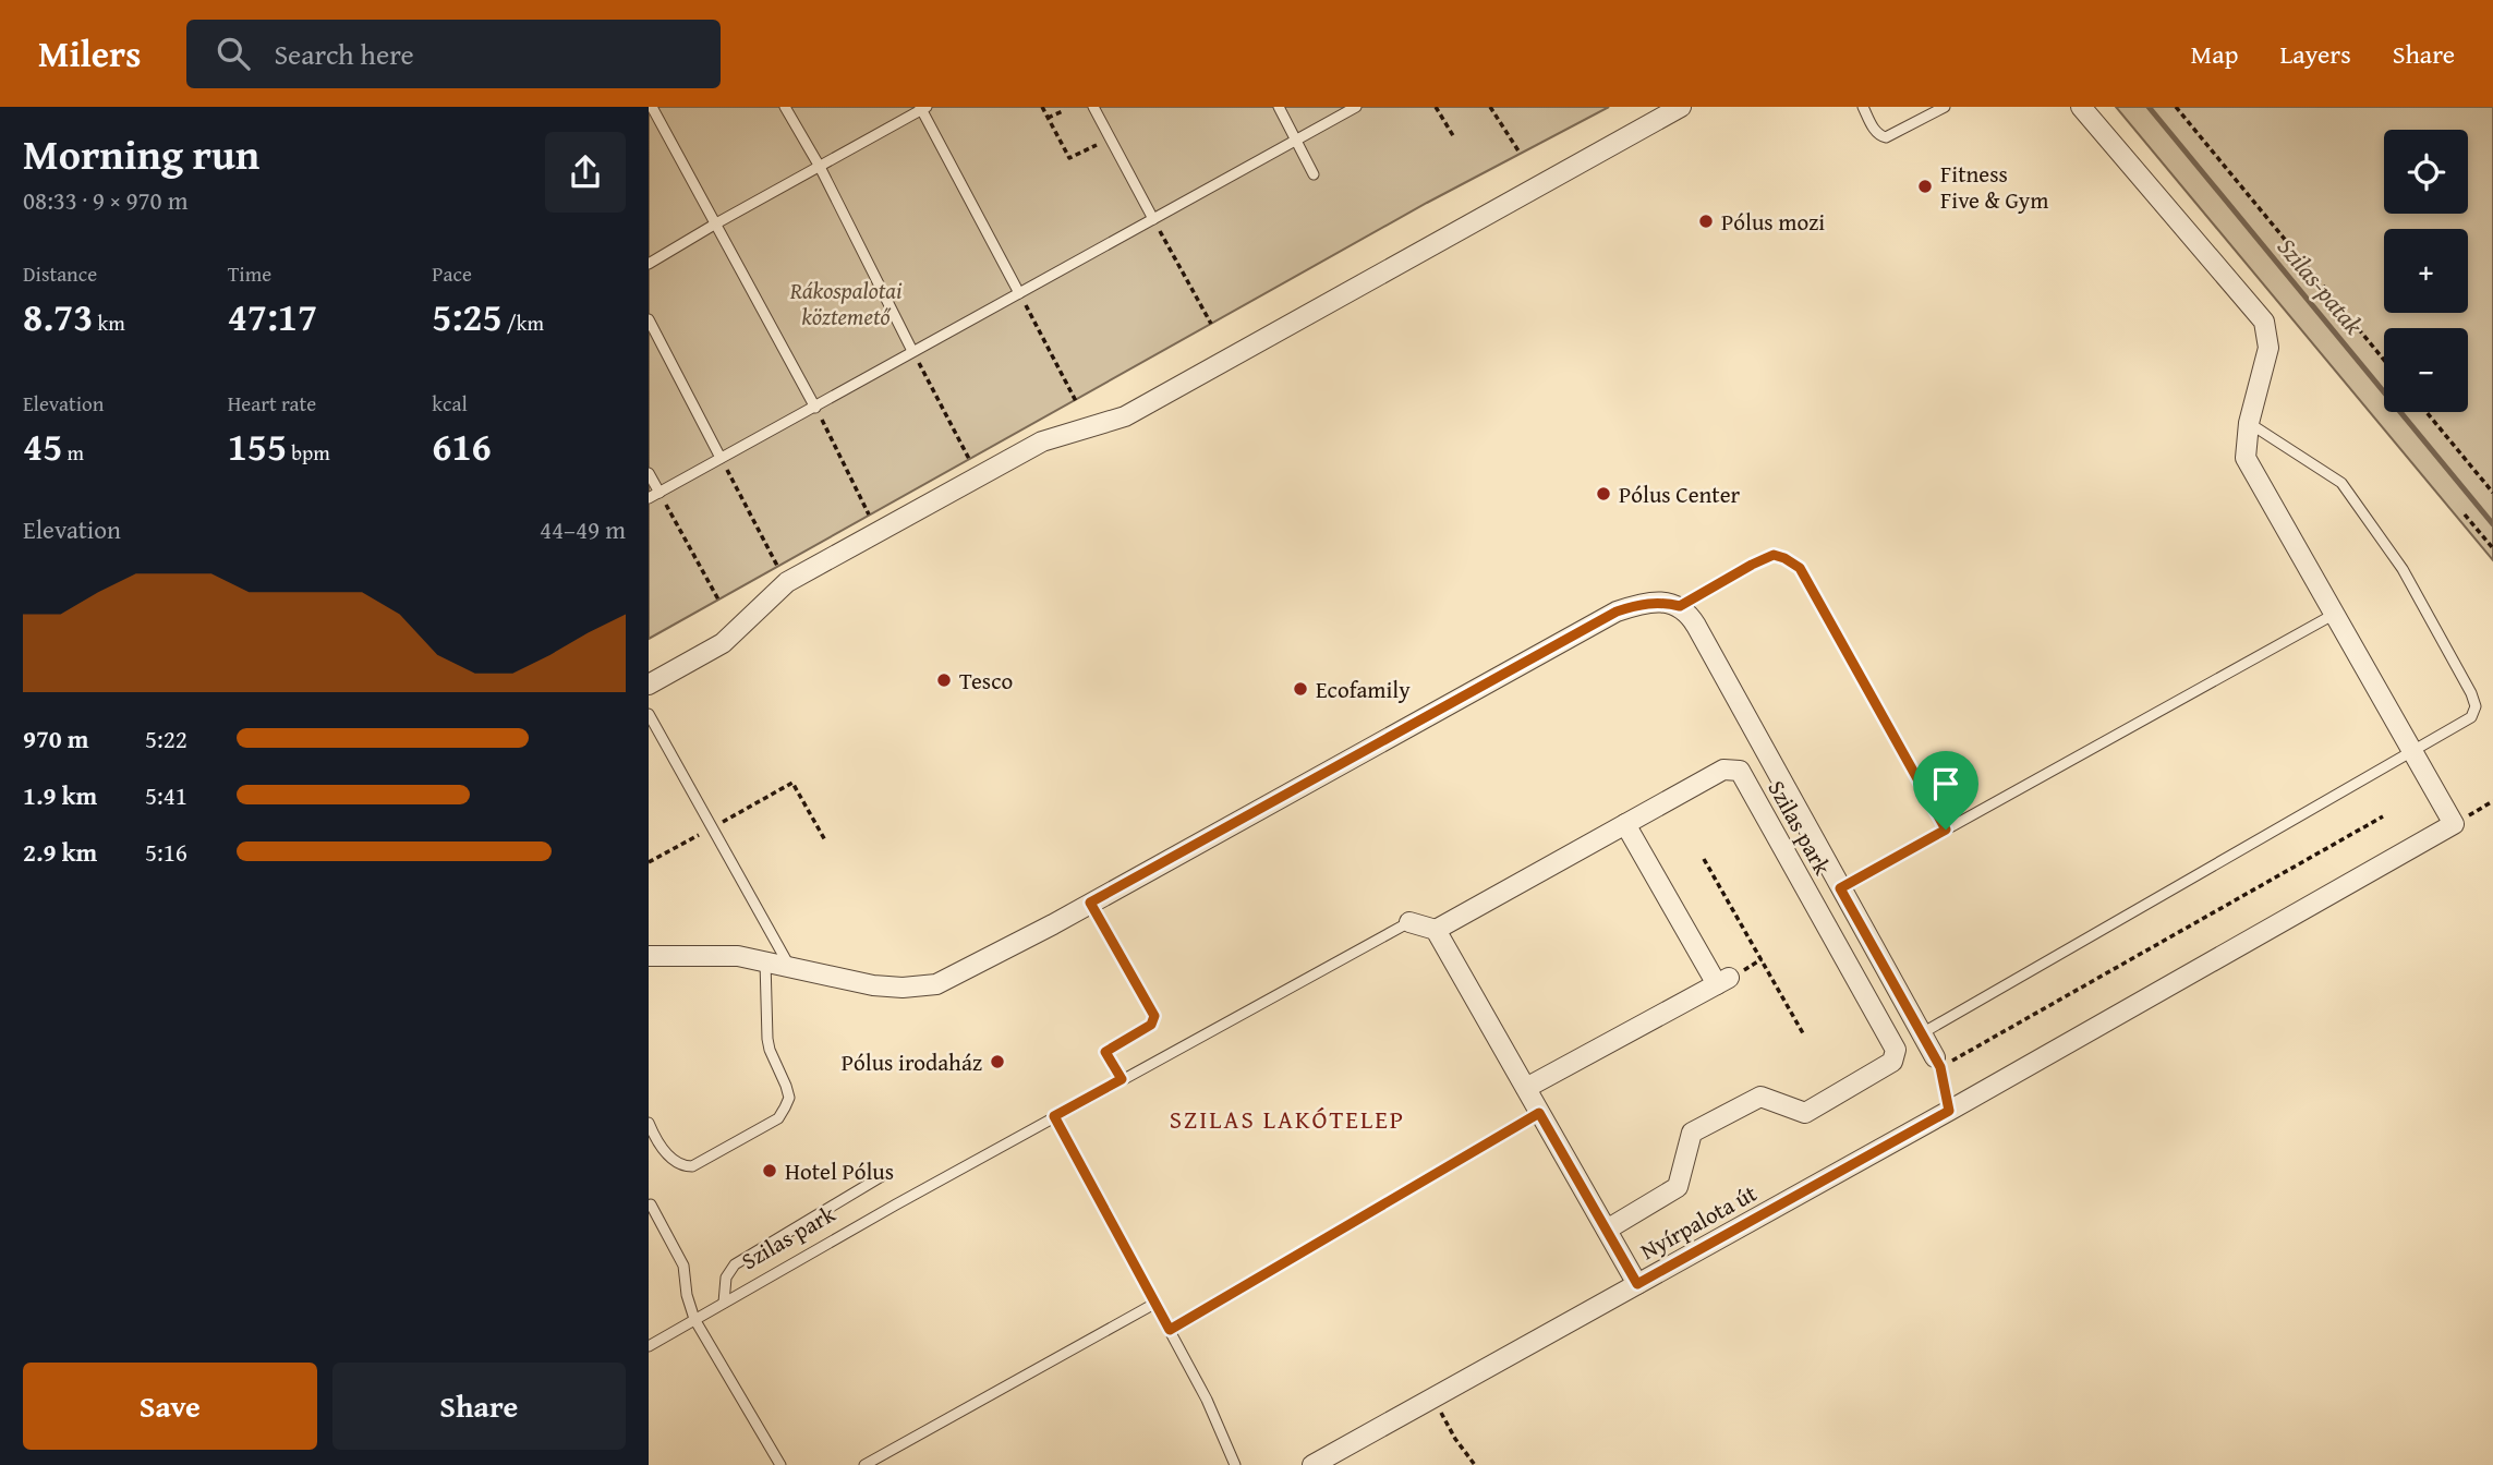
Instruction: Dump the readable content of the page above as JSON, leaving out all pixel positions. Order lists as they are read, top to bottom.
{
  "streets": {
    "street": ["Szilas park", "Nyírpalota út"]
  },
  "districts": ["SZILAS LAKÓTELEP"],
  "water": ["Szilas-patak"],
  "parks": ["Rákospalotai köztemető"],
  "places": [
    "Fitness Five & Gym",
    "Pólus mozi",
    "Pólus Center",
    "Tesco",
    "Ecofamily",
    "Pólus irodaház",
    "Hotel Pólus"
  ],
  "page": {
    "header": "Milers",
    "search": "Search here",
    "nav": ["Map", "Layers", "Share"],
    "heading": ["Morning run", "08:33 · 9 × 970 m"],
    "map_buttons": ["+", "−"],
    "stats": [
      ["Distance", "8.73 km"],
      ["Time", "47:17"],
      ["Pace", "5:25 /km"],
      ["Elevation", "45 m"],
      ["Heart rate", "155 bpm"],
      ["kcal", "616"]
    ],
    "chart": ["Elevation", "44–49 m"],
    "list": [
      {
        "name": "970 m",
        "note": "5:22"
      },
      {
        "name": "1.9 km",
        "note": "5:41"
      },
      {
        "name": "2.9 km",
        "note": "5:16"
      }
    ],
    "buttons": ["Save", "Share"]
  }
}
